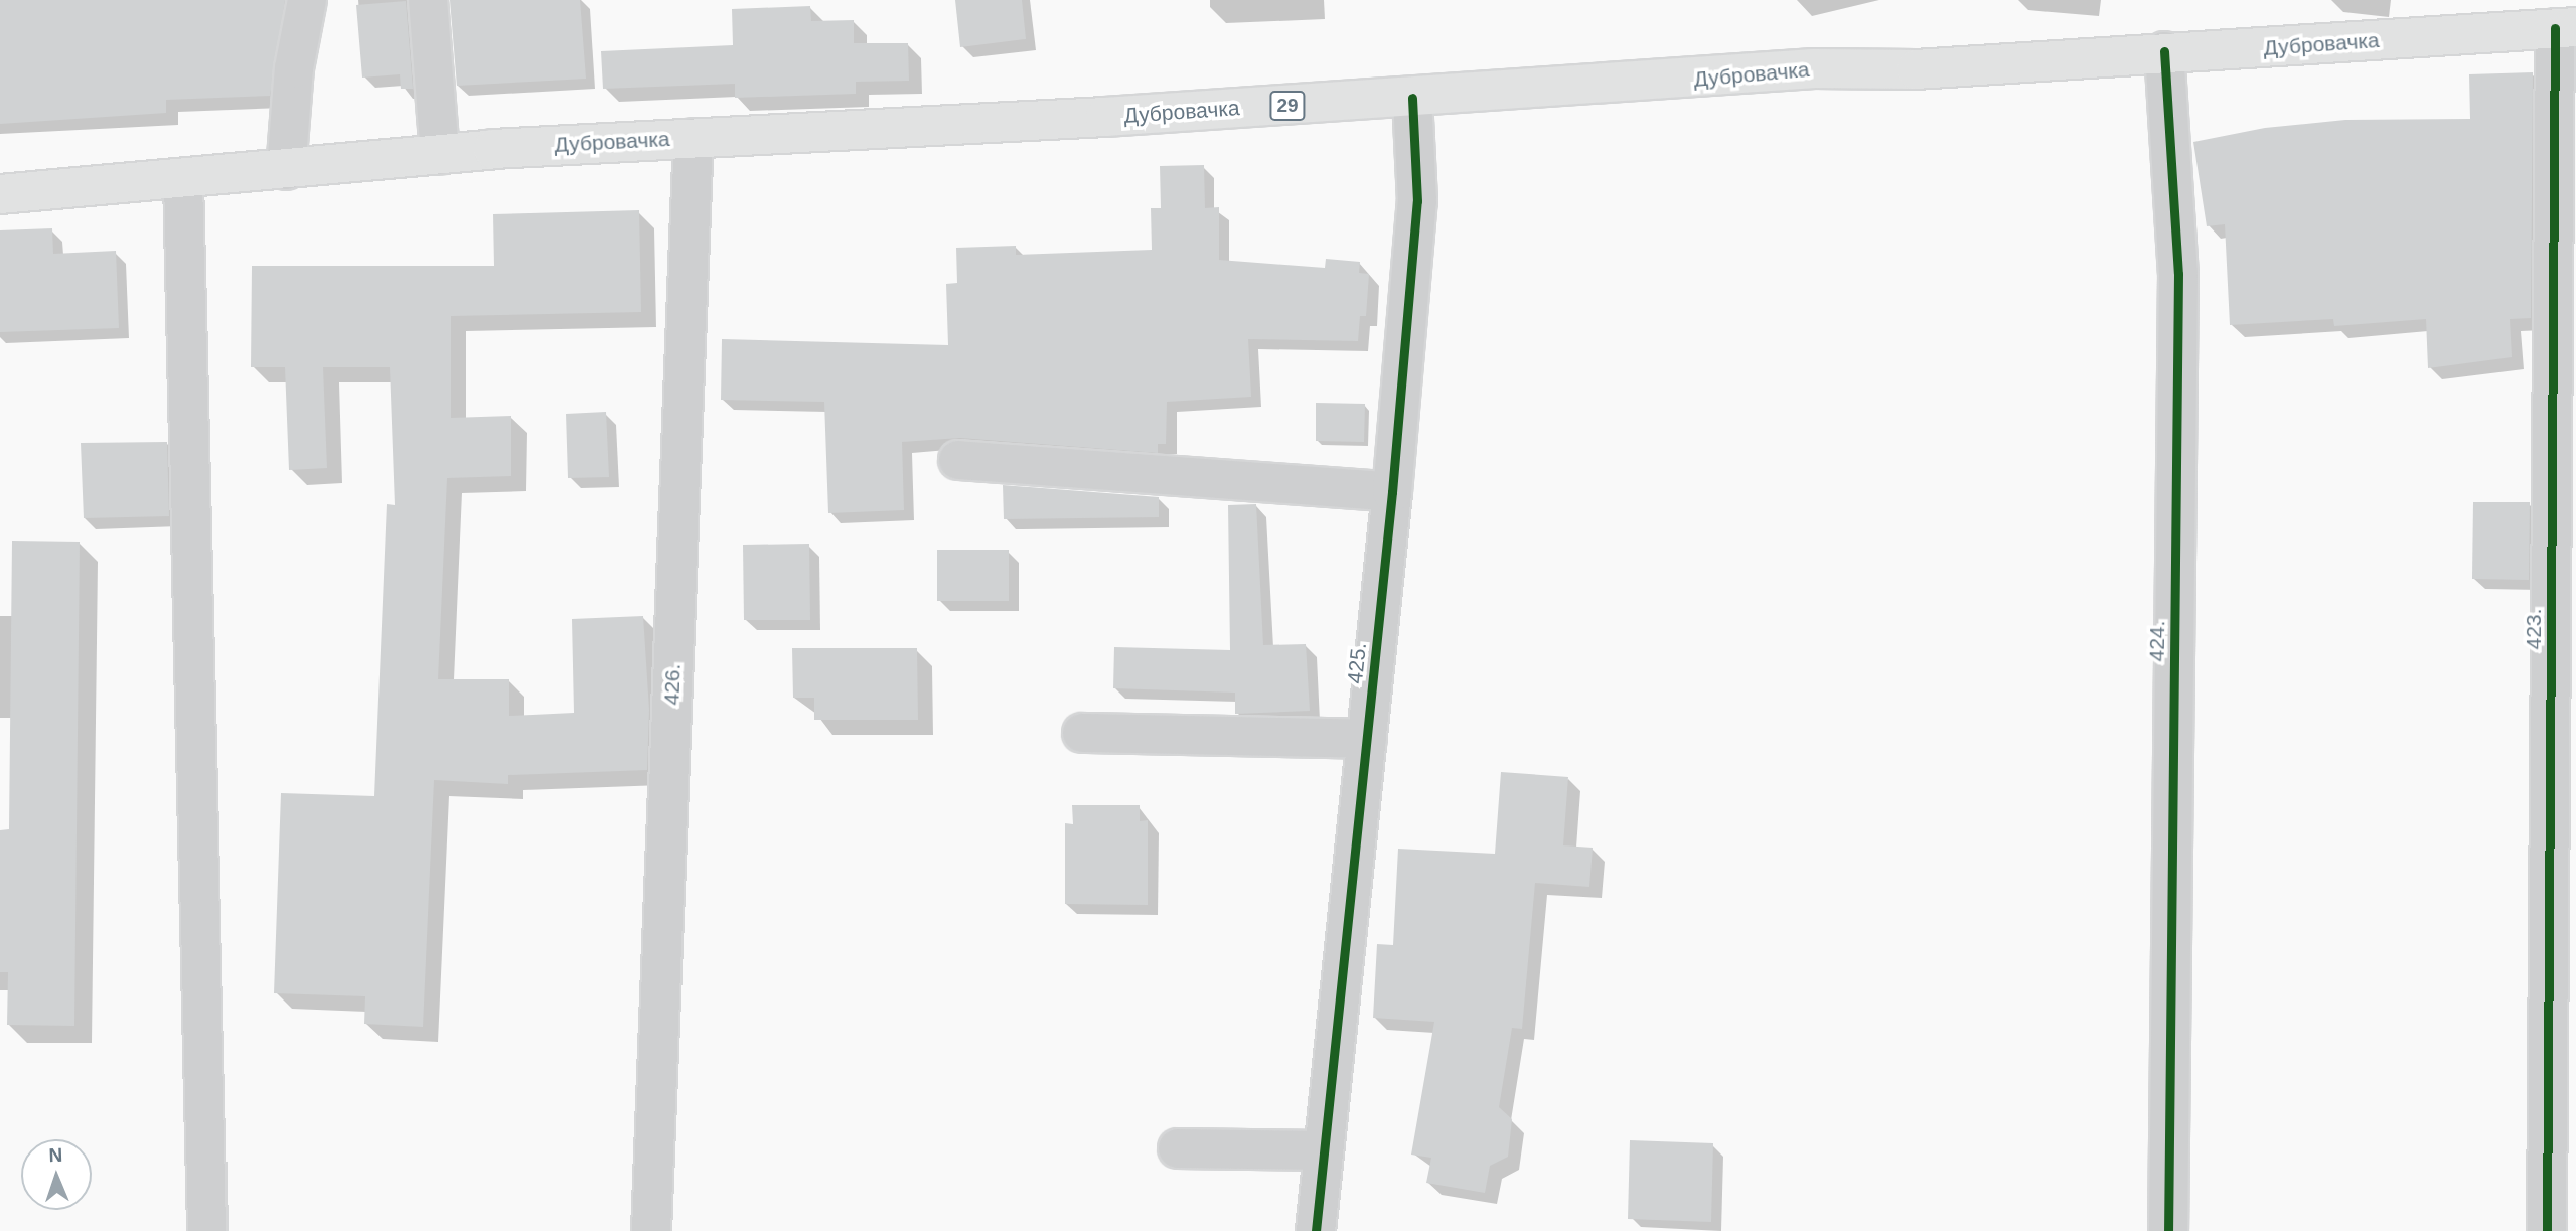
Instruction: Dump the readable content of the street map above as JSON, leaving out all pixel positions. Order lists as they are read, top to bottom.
{
  "streets": {
    "main road": ["Дубровачка", "29"],
    "street": [
      "423.",
      "424.",
      "425.",
      "426."
    ]
  },
  "crossings": [
    ["Дубровачка", "423."],
    ["Дубровачка", "424."],
    ["Дубровачка", "425."],
    ["Дубровачка", "426."]
  ],
  "north": "top"
}
